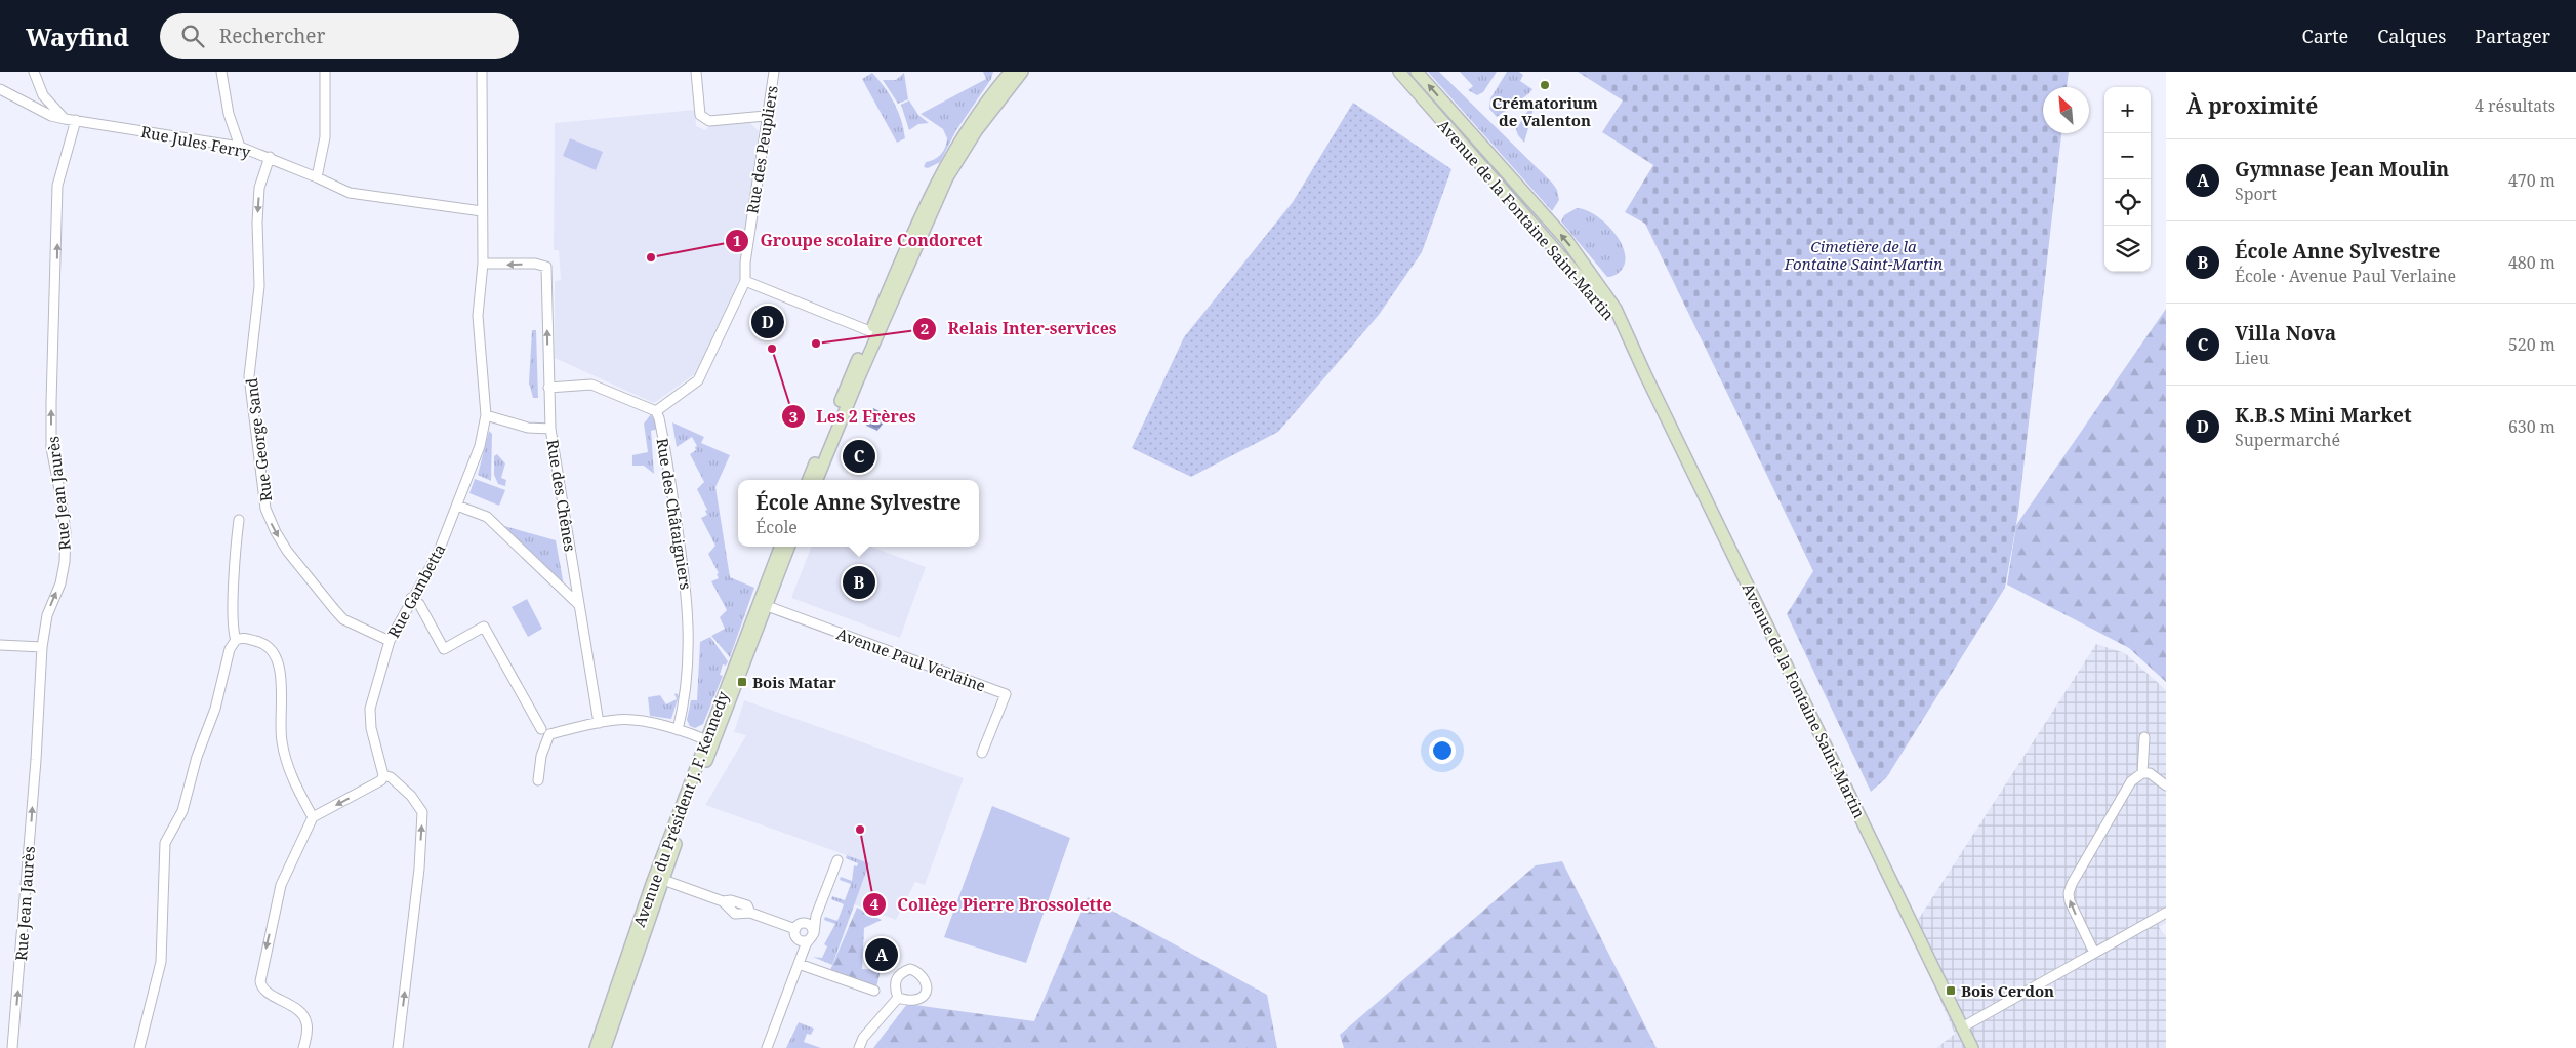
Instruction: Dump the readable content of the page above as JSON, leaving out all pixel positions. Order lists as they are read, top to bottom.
{
  "streets": {
    "main road": ["Avenue de la Fontaine Saint-Martin", "Avenue du Président J. F. Kennedy"],
    "street": [
      "Rue Jules Ferry",
      "Rue des Peupliers",
      "Rue George Sand",
      "Rue Jean Jaurès",
      "Rue des Chênes",
      "Rue des Châtaigniers",
      "Rue Gambetta",
      "Avenue Paul Verlaine"
    ]
  },
  "crossings": [
    ["Rue Jules Ferry", "Rue George Sand"],
    ["Rue Jules Ferry", "Rue Jean Jaurès"],
    ["Rue Jules Ferry", "Rue Gambetta"],
    ["Rue des Peupliers", "Rue des Châtaigniers"],
    ["Rue George Sand", "Rue Gambetta"],
    ["Rue des Chênes", "Rue Gambetta"],
    ["Avenue Paul Verlaine", "Avenue du Président J. F. Kennedy"]
  ],
  "one_way": ["Rue George Sand", "Rue Jean Jaurès"],
  "parks": ["Cimetière de la Fontaine Saint-Martin"],
  "places": {
    "other": [
      "Crématorium de Valenton",
      "Groupe scolaire Condorcet",
      "Relais Inter-services",
      "Les 2 Frères",
      "Collège Pierre Brossolette"
    ],
    "transit": ["Bois Matar", "Bois Cerdon"]
  },
  "north": "top left",
  "page": {
    "header": "Wayfind",
    "search": "Rechercher",
    "nav": ["Carte", "Calques", "Partager"],
    "heading": ["À proximité", "4 résultats"],
    "map_buttons": ["+", "−"],
    "list": [
      {
        "mark": "A",
        "name": "Gymnase Jean Moulin",
        "note": "Sport",
        "value": "470 m"
      },
      {
        "mark": "B",
        "name": "École Anne Sylvestre",
        "note": "École · Avenue Paul Verlaine",
        "value": "480 m"
      },
      {
        "mark": "C",
        "name": "Villa Nova",
        "note": "Lieu",
        "value": "520 m"
      },
      {
        "mark": "D",
        "name": "K.B.S Mini Market",
        "note": "Supermarché",
        "value": "630 m"
      }
    ],
    "pins": [
      "D",
      "C",
      "B",
      "A"
    ],
    "popup": ["École Anne Sylvestre", "École"]
  }
}
